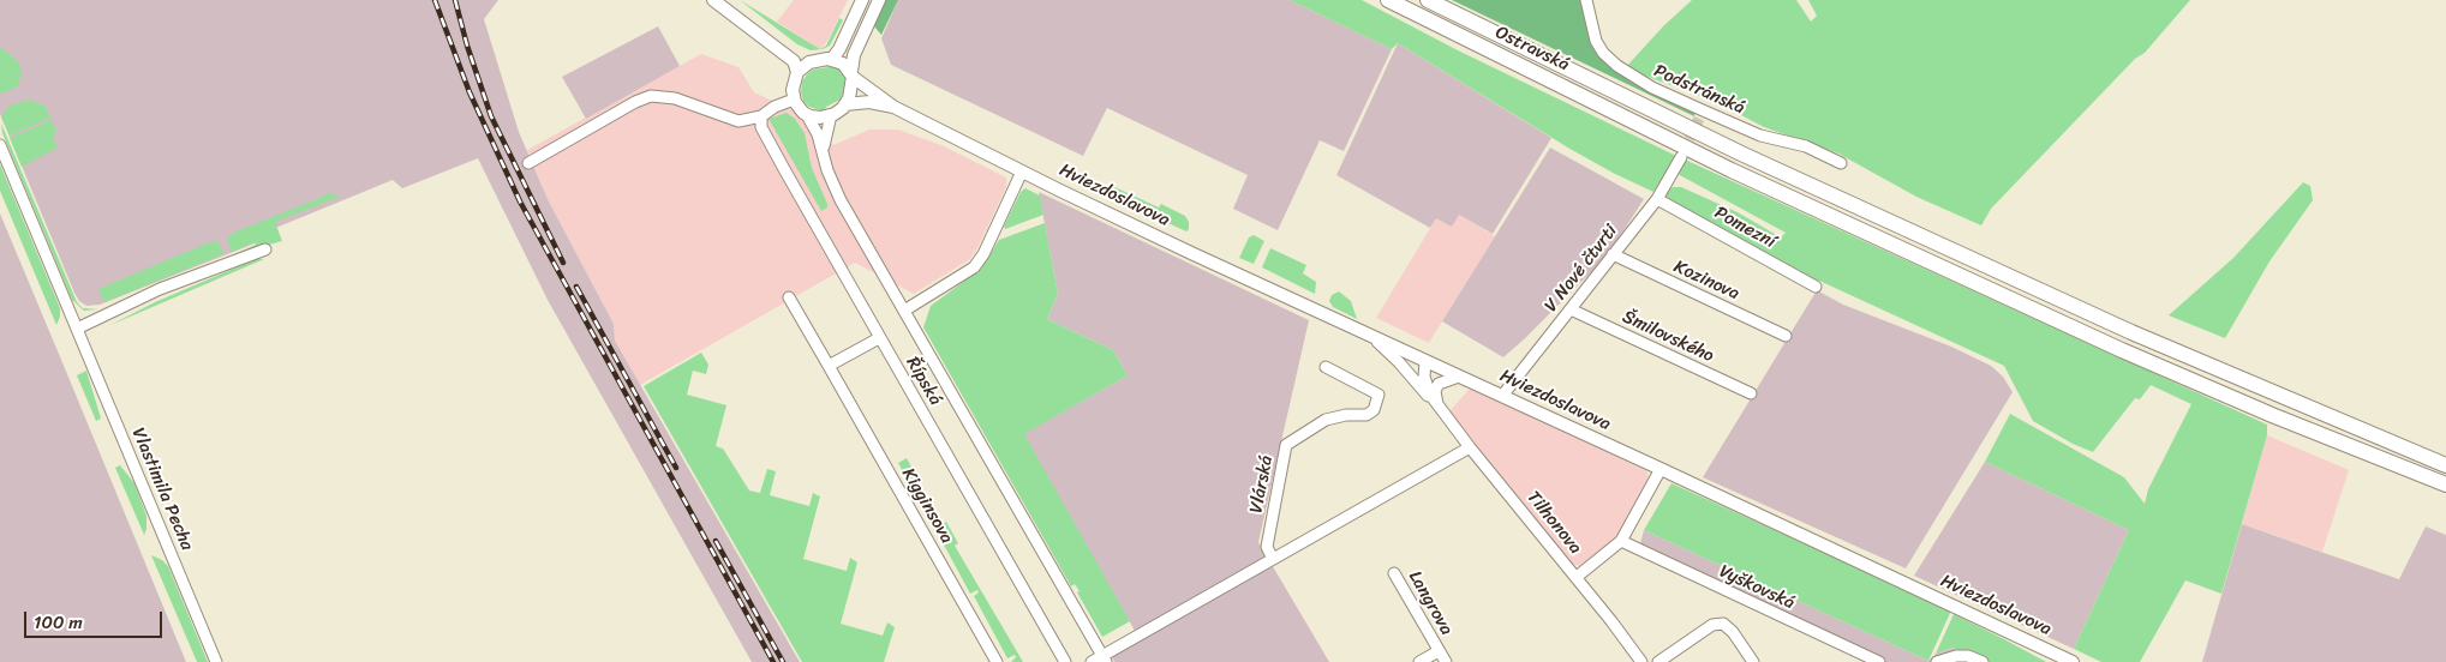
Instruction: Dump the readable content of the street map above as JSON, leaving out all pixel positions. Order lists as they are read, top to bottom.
{
  "streets": {
    "highway": ["Ostravská"],
    "main road": ["Hviezdoslavova"],
    "street": [
      "Podstránská",
      "Pomezní",
      "V Nové čtvrti",
      "Kozinova",
      "Šmilovského",
      "Řípská",
      "Vlárská",
      "Vlastimila Pecha",
      "Kigginsova",
      "Tilhonova",
      "Vyškovská",
      "Langrova"
    ]
  },
  "crossings": [
    ["Hviezdoslavova", "V Nové čtvrti"],
    ["Hviezdoslavova", "Řípská"],
    ["Hviezdoslavova", "Tilhonova"],
    ["Pomezní", "V Nové čtvrti"],
    ["V Nové čtvrti", "Kozinova"],
    ["V Nové čtvrti", "Šmilovského"]
  ],
  "scale_bar": "100 m"
}
